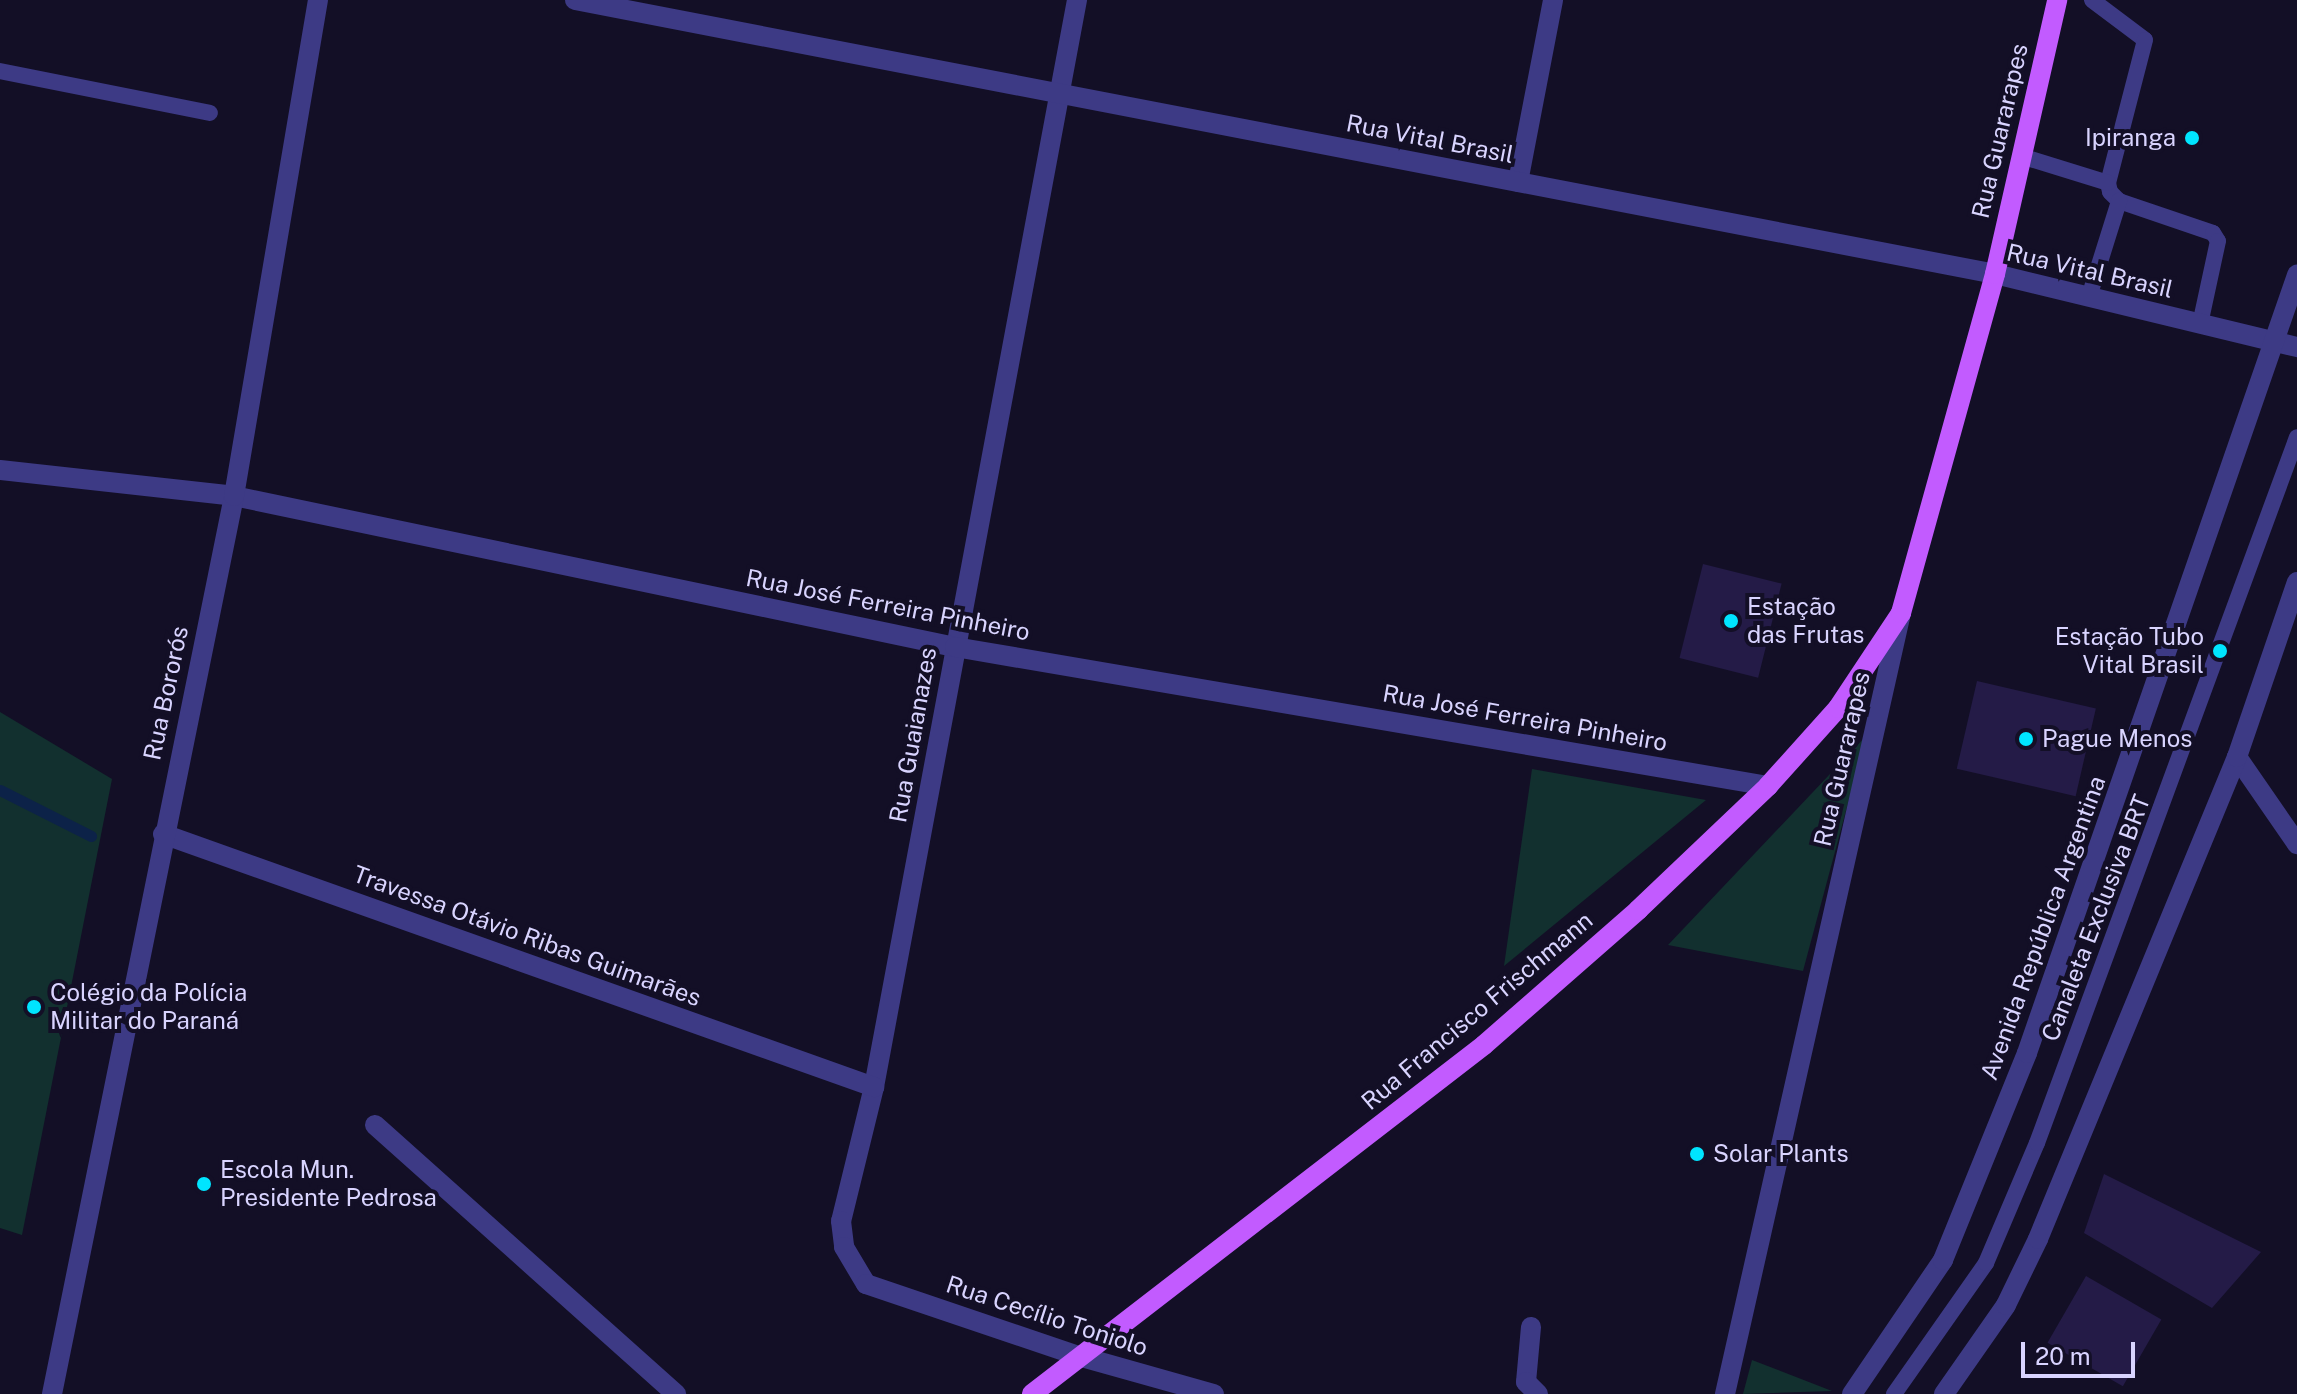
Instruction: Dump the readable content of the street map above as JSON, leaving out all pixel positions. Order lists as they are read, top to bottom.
{
  "streets": {
    "main road": ["Rua Guararapes", "Rua Francisco Frischmann"],
    "street": [
      "Rua Vital Brasil",
      "Rua José Ferreira Pinheiro",
      "Rua Bororós",
      "Rua Guaianazes",
      "Avenida República Argentina",
      "Travessa Otávio Ribas Guimarães",
      "Rua Cecílio Toniolo"
    ],
    "lane": ["Canaleta Exclusiva BRT"]
  },
  "crossings": [
    ["Rua Guararapes", "Rua Vital Brasil"],
    ["Rua Guararapes", "Rua Francisco Frischmann"],
    ["Rua Vital Brasil", "Rua Guaianazes"],
    ["Rua Vital Brasil", "Avenida República Argentina"],
    ["Rua José Ferreira Pinheiro", "Rua Bororós"],
    ["Rua José Ferreira Pinheiro", "Rua Guaianazes"],
    ["Rua José Ferreira Pinheiro", "Rua Francisco Frischmann"],
    ["Rua Bororós", "Travessa Otávio Ribas Guimarães"],
    ["Rua Guaianazes", "Travessa Otávio Ribas Guimarães"],
    ["Rua Guaianazes", "Rua Cecílio Toniolo"],
    ["Rua Francisco Frischmann", "Rua Cecílio Toniolo"]
  ],
  "places": [
    "Ipiranga",
    "Estação das Frutas",
    "Estação Tubo Vital Brasil",
    "Pague Menos",
    "Colégio da Polícia Militar do Paraná",
    "Solar Plants",
    "Escola Mun. Presidente Pedrosa"
  ],
  "scale_bar": "20 m"
}
